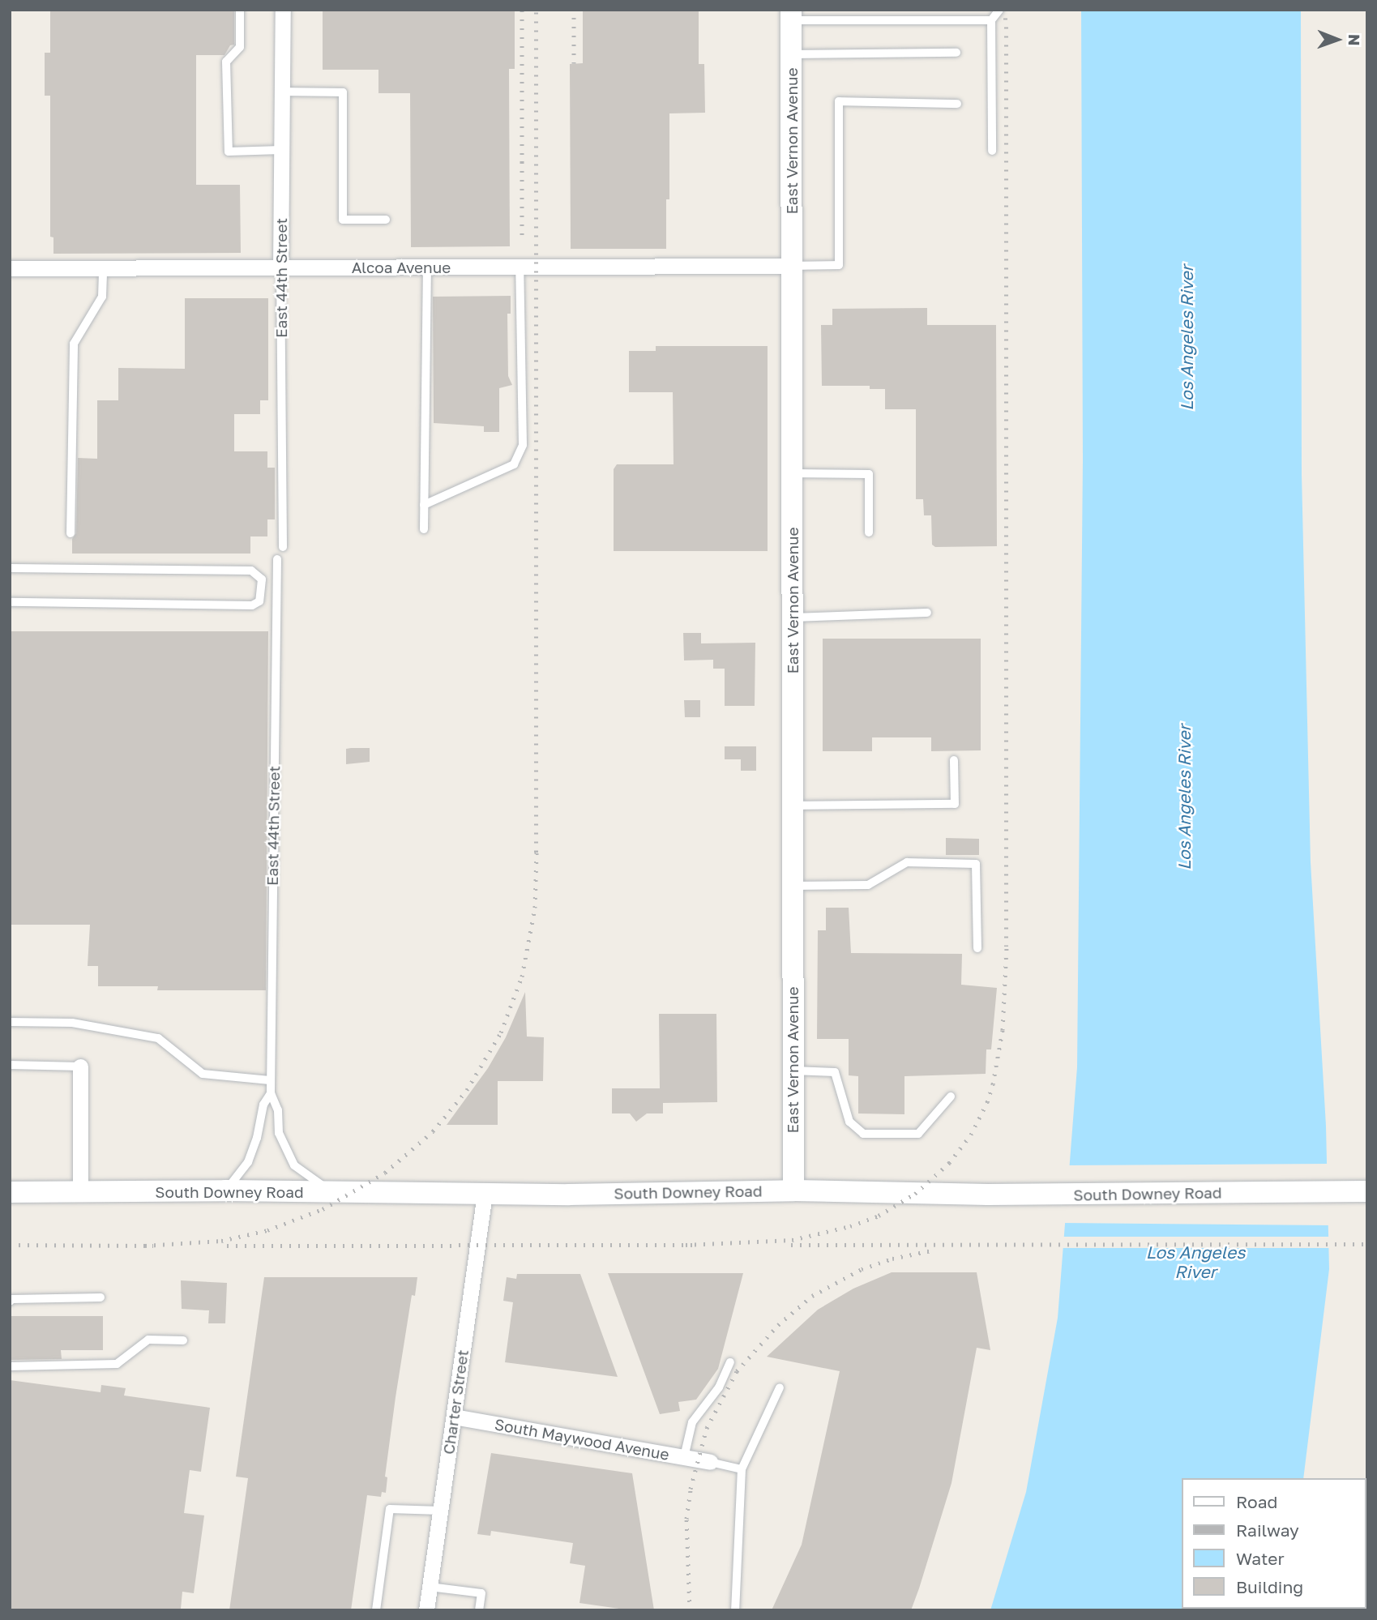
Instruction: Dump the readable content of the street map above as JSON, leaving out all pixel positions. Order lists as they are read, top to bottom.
{
  "streets": {
    "main road": ["East Vernon Avenue", "South Downey Road"],
    "street": [
      "Alcoa Avenue",
      "East 44th Street",
      "Charter Street",
      "South Maywood Avenue"
    ]
  },
  "crossings": [
    ["East Vernon Avenue", "Alcoa Avenue"],
    ["East Vernon Avenue", "South Downey Road"],
    ["Alcoa Avenue", "East 44th Street"],
    ["East 44th Street", "South Downey Road"],
    ["South Downey Road", "Charter Street"],
    ["Charter Street", "South Maywood Avenue"]
  ],
  "water": ["Los Angeles River"],
  "legend": [
    "Road",
    "Railway",
    "Water",
    "Building"
  ],
  "north": "right"
}
